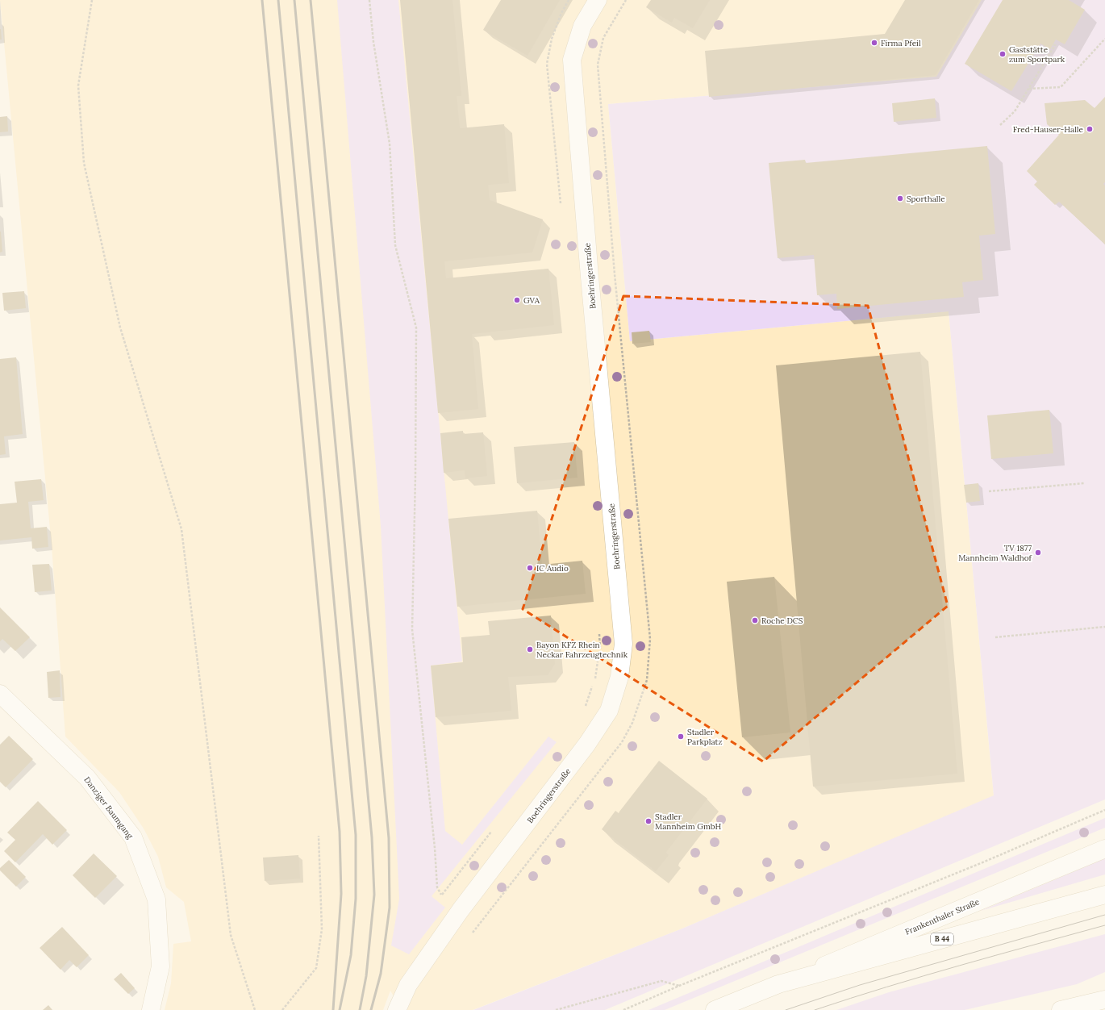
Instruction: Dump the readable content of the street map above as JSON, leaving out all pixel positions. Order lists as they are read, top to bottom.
{
  "streets": {
    "street": [
      "Boehringerstraße",
      "Danziger Baumgang",
      "Frankenthaler Straße",
      "B 44"
    ]
  },
  "places": [
    "Firma Pfeil",
    "Gaststätte zum Sportpark",
    "Fred-Hauser-Halle",
    "Sporthalle",
    "GVA",
    "TV 1877 Mannheim Waldhof",
    "IC Audio",
    "Roche DCS",
    "Bayon KFZ Rhein Neckar Fahrzeugtechnik",
    "Stadler Parkplatz",
    "Stadler Mannheim GmbH"
  ]
}
